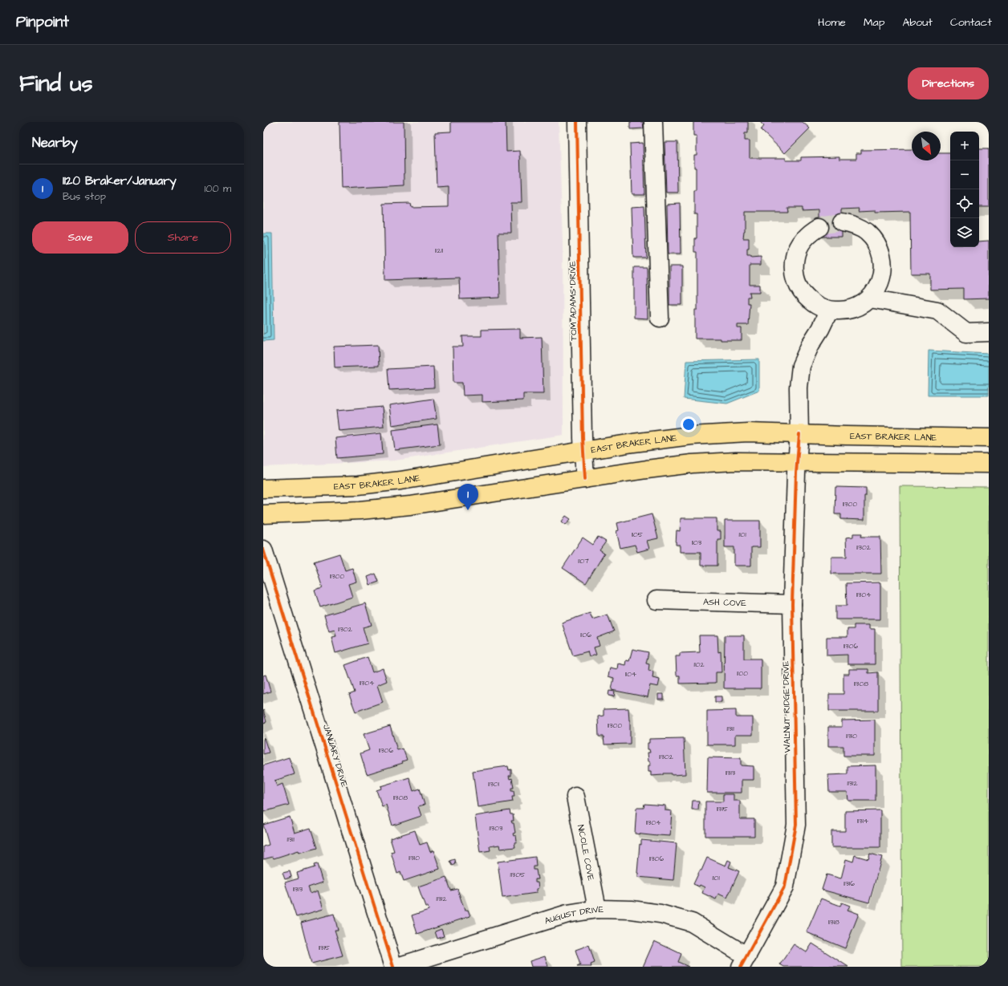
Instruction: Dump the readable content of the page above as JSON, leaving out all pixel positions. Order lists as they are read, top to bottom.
{
  "streets": {
    "main road": ["EAST BRAKER LANE"],
    "street": [
      "TOM ADAMS DRIVE",
      "ASH COVE",
      "WALNUT RIDGE DRIVE",
      "JANUARY DRIVE",
      "NICOLE COVE",
      "AUGUST DRIVE"
    ]
  },
  "crossings": [
    ["TOM ADAMS DRIVE", "EAST BRAKER LANE"],
    ["EAST BRAKER LANE", "WALNUT RIDGE DRIVE"],
    ["ASH COVE", "WALNUT RIDGE DRIVE"],
    ["WALNUT RIDGE DRIVE", "AUGUST DRIVE"],
    ["NICOLE COVE", "AUGUST DRIVE"]
  ],
  "house_numbers": [
    "11211",
    "11300",
    "1105",
    "1101",
    "1103",
    "11302",
    "1107",
    "11300",
    "11304",
    "11302",
    "1106",
    "11306",
    "1102",
    "1100",
    "1104",
    "11304",
    "11308",
    "11300",
    "11311",
    "11310",
    "11306",
    "11302",
    "11313",
    "11312",
    "11301",
    "11308",
    "11315",
    "11314",
    "11304",
    "11303",
    "11311",
    "11310",
    "11306",
    "11305",
    "1101",
    "11316",
    "11313",
    "11312",
    "11318",
    "11315"
  ],
  "north": "bottom right",
  "page": {
    "header": "Pinpoint",
    "nav": [
      "Home",
      "Map",
      "About",
      "Contact"
    ],
    "buttons": [
      "Directions",
      ["Save", "Share"]
    ],
    "title": "Find us",
    "heading": "Nearby",
    "map_buttons": ["+", "−"],
    "list": [
      {
        "mark": "1",
        "name": "1120 Braker/January",
        "note": "Bus stop",
        "value": "100 m"
      }
    ],
    "pins": "1"
  }
}
